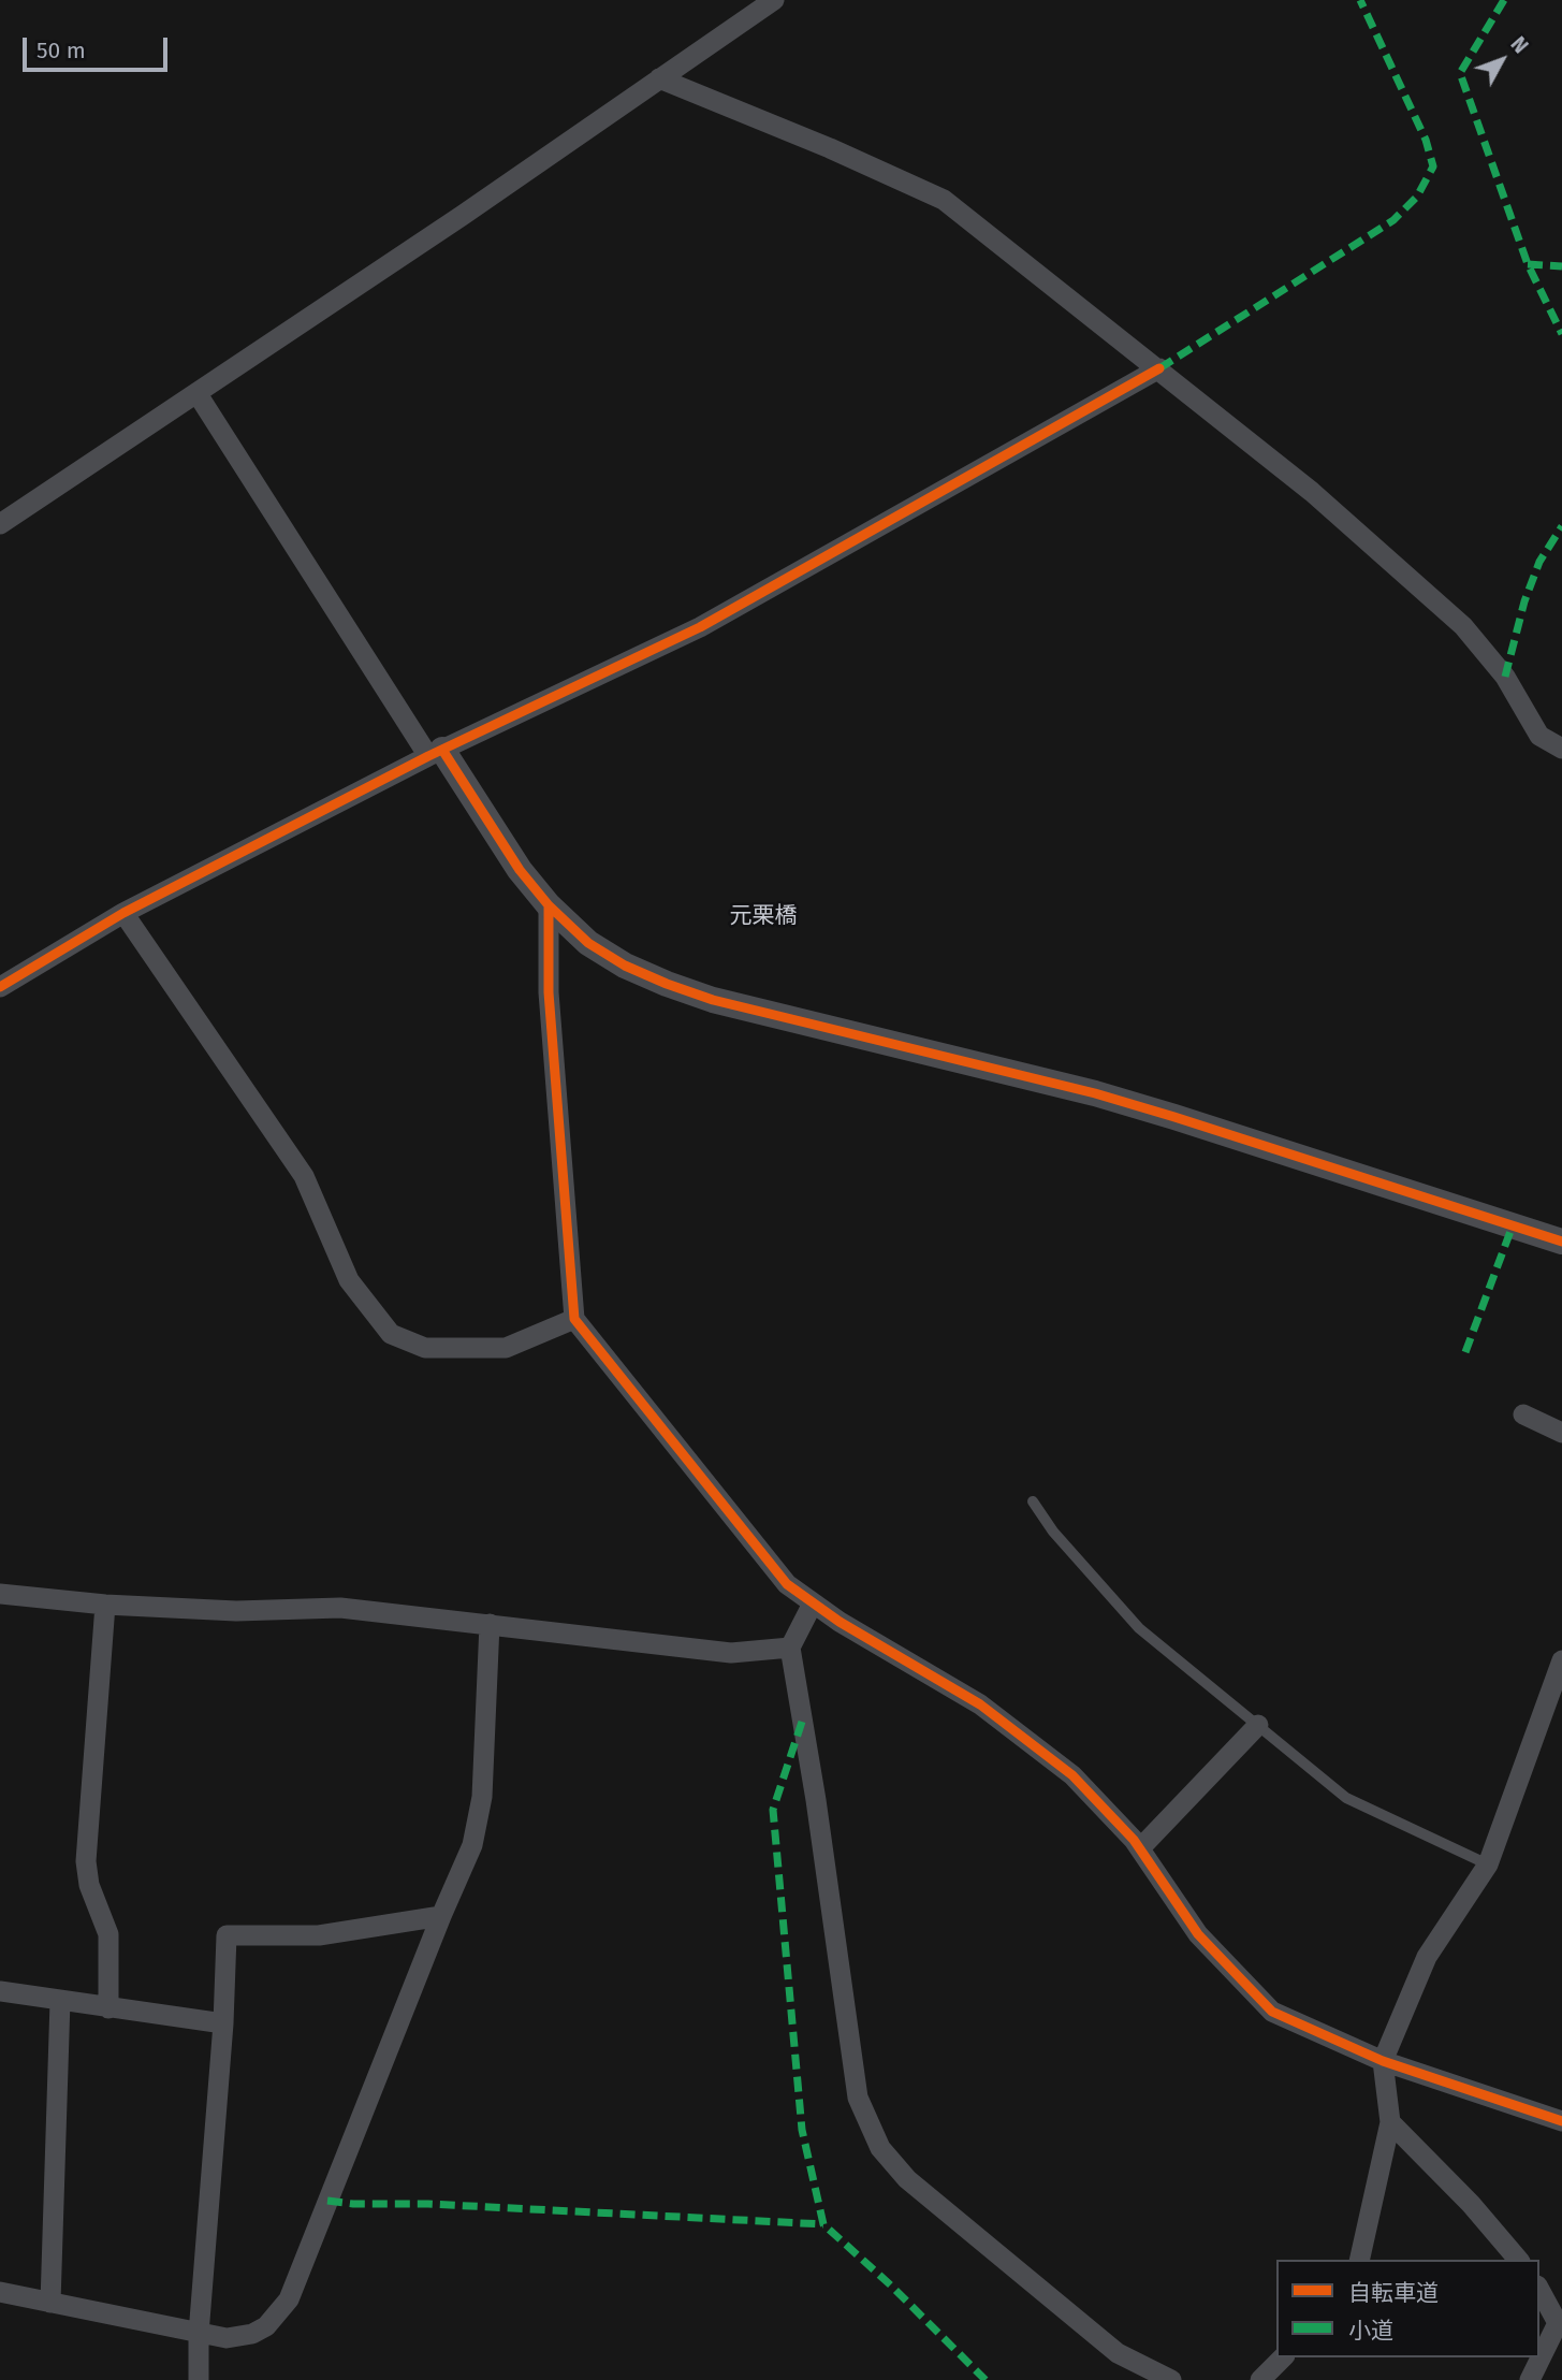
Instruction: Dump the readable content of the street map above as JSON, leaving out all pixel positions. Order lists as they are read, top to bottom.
{
  "districts": ["元栗橋"],
  "legend": ["自転車道", "小道"],
  "scale_bar": "50 m",
  "north": "top right"
}
